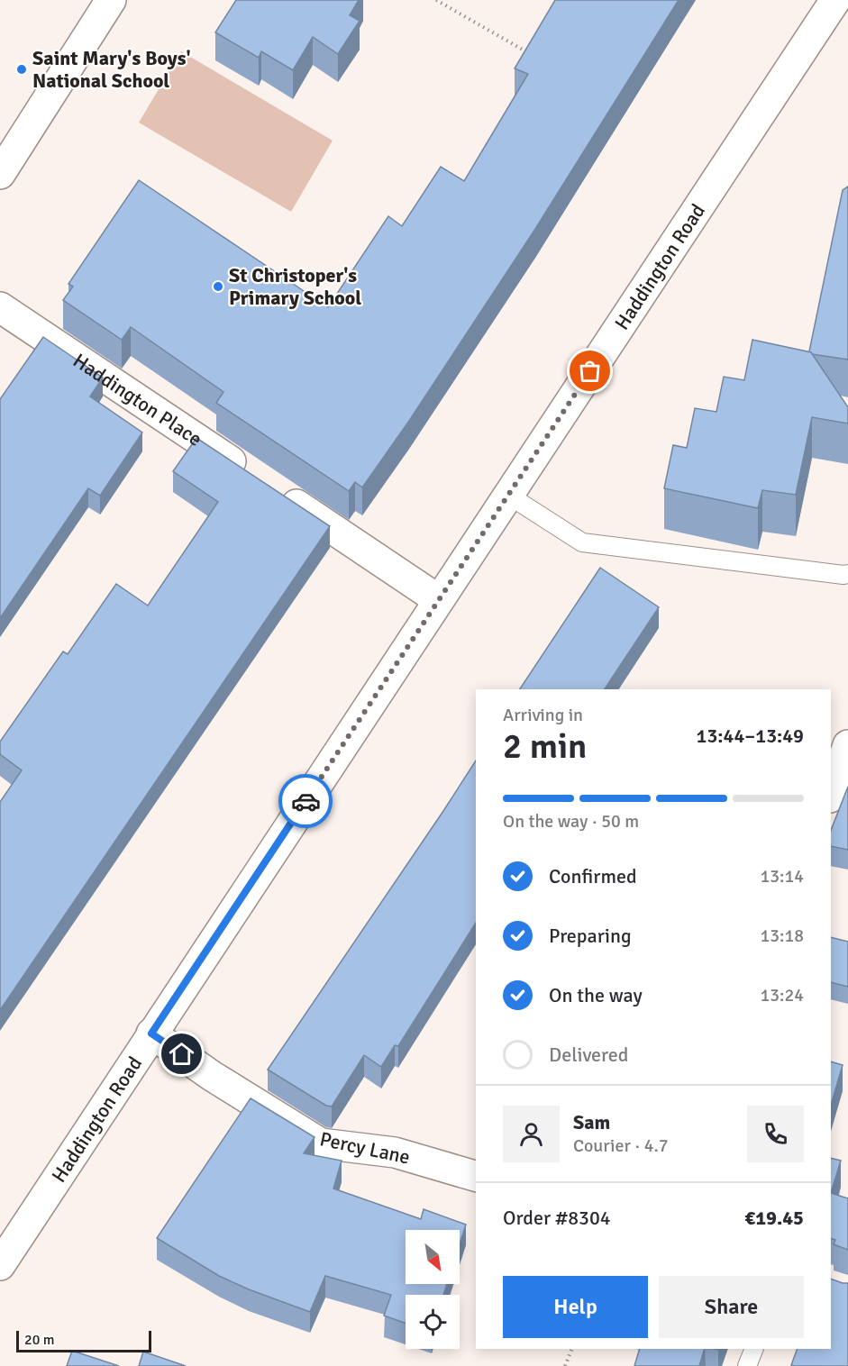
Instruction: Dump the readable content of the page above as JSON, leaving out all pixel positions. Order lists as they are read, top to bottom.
{
  "streets": {
    "main road": ["Haddington Road", "Haddington Place", "Percy Lane"]
  },
  "crossings": [
    ["Haddington Road", "Percy Lane"]
  ],
  "places": ["Saint Mary's Boys' National School", "St Christoper's Primary School"],
  "scale_bar": "20 m",
  "north": "bottom right",
  "page": {
    "heading": ["2 min", "Arriving in", "13:44–13:49"],
    "panel": [
      "Sam",
      "Courier · 4.7",
      "Order #8304",
      "€19.45"
    ],
    "bar": "On the way · 50 m",
    "list": [
      ["Confirmed", "13:14"],
      ["Preparing", "13:18"],
      ["On the way", "13:24"],
      "Delivered"
    ],
    "buttons": ["Help", "Share"],
    "scale": "20 m"
  }
}
